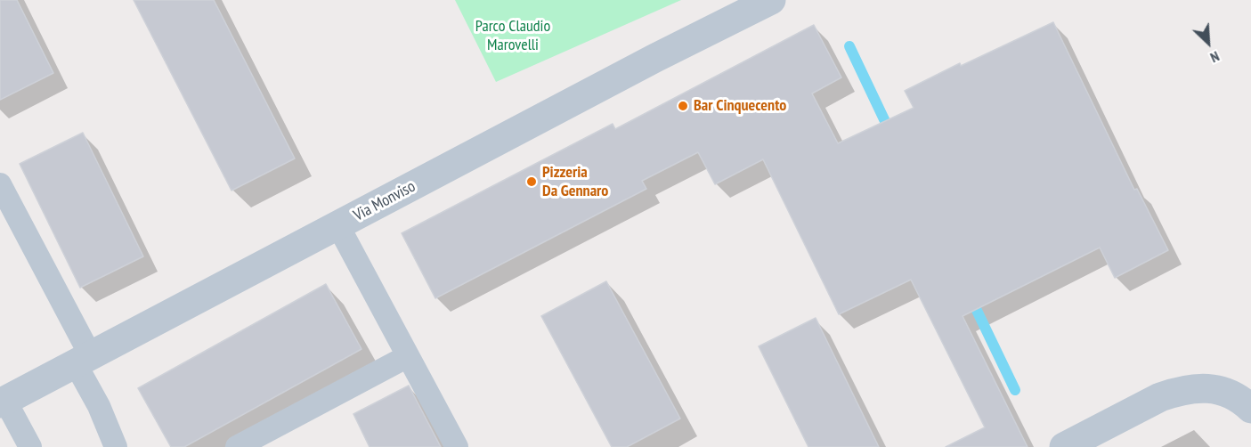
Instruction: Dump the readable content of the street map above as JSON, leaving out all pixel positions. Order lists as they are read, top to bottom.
{
  "streets": {
    "street": ["Via Monviso"]
  },
  "parks": ["Parco Claudio Marovelli"],
  "places": ["Bar Cinquecento", "Pizzeria Da Gennaro"],
  "north": "bottom right"
}
